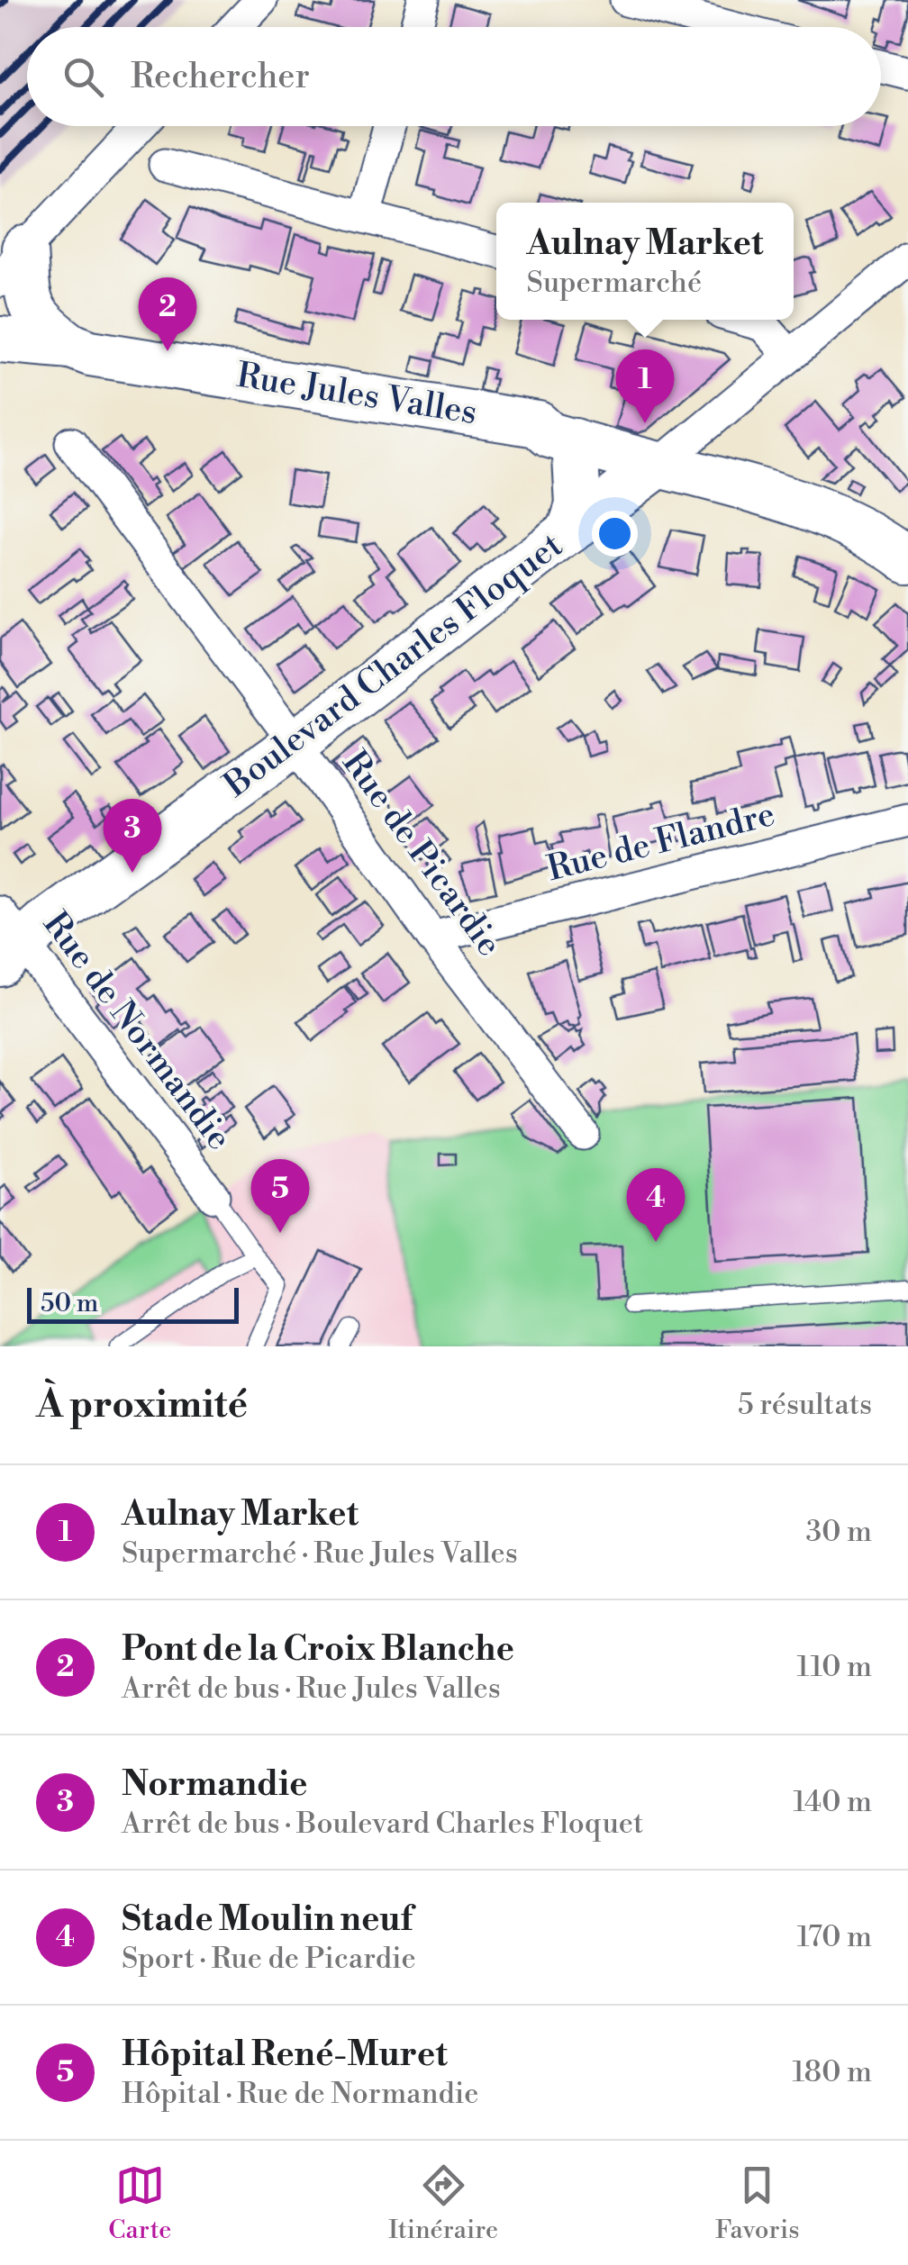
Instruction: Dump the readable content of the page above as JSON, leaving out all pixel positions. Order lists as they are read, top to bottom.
{
  "streets": {
    "street": [
      "Rue Jules Valles",
      "Boulevard Charles Floquet",
      "Rue de Flandre",
      "Rue de Picardie",
      "Rue de Normandie"
    ]
  },
  "crossings": [
    ["Rue Jules Valles", "Boulevard Charles Floquet"],
    ["Boulevard Charles Floquet", "Rue de Picardie"],
    ["Boulevard Charles Floquet", "Rue de Normandie"],
    ["Rue de Flandre", "Rue de Picardie"]
  ],
  "scale_bar": "50 m",
  "page": {
    "search": "Rechercher",
    "popup": ["Aulnay Market", "Supermarché"],
    "pins": [
      "2",
      "1",
      "3",
      "5",
      "4"
    ],
    "scale": "50 m",
    "heading": ["À proximité", "5 résultats"],
    "list": [
      {
        "mark": "1",
        "name": "Aulnay Market",
        "note": "Supermarché · Rue Jules Valles",
        "value": "30 m"
      },
      {
        "mark": "2",
        "name": "Pont de la Croix Blanche",
        "note": "Arrêt de bus · Rue Jules Valles",
        "value": "110 m"
      },
      {
        "mark": "3",
        "name": "Normandie",
        "note": "Arrêt de bus · Boulevard Charles Floquet",
        "value": "140 m"
      },
      {
        "mark": "4",
        "name": "Stade Moulin neuf",
        "note": "Sport · Rue de Picardie",
        "value": "170 m"
      },
      {
        "mark": "5",
        "name": "Hôpital René-Muret",
        "note": "Hôpital · Rue de Normandie",
        "value": "180 m"
      }
    ],
    "nav": ["Carte", "Itinéraire", "Favoris"]
  }
}
